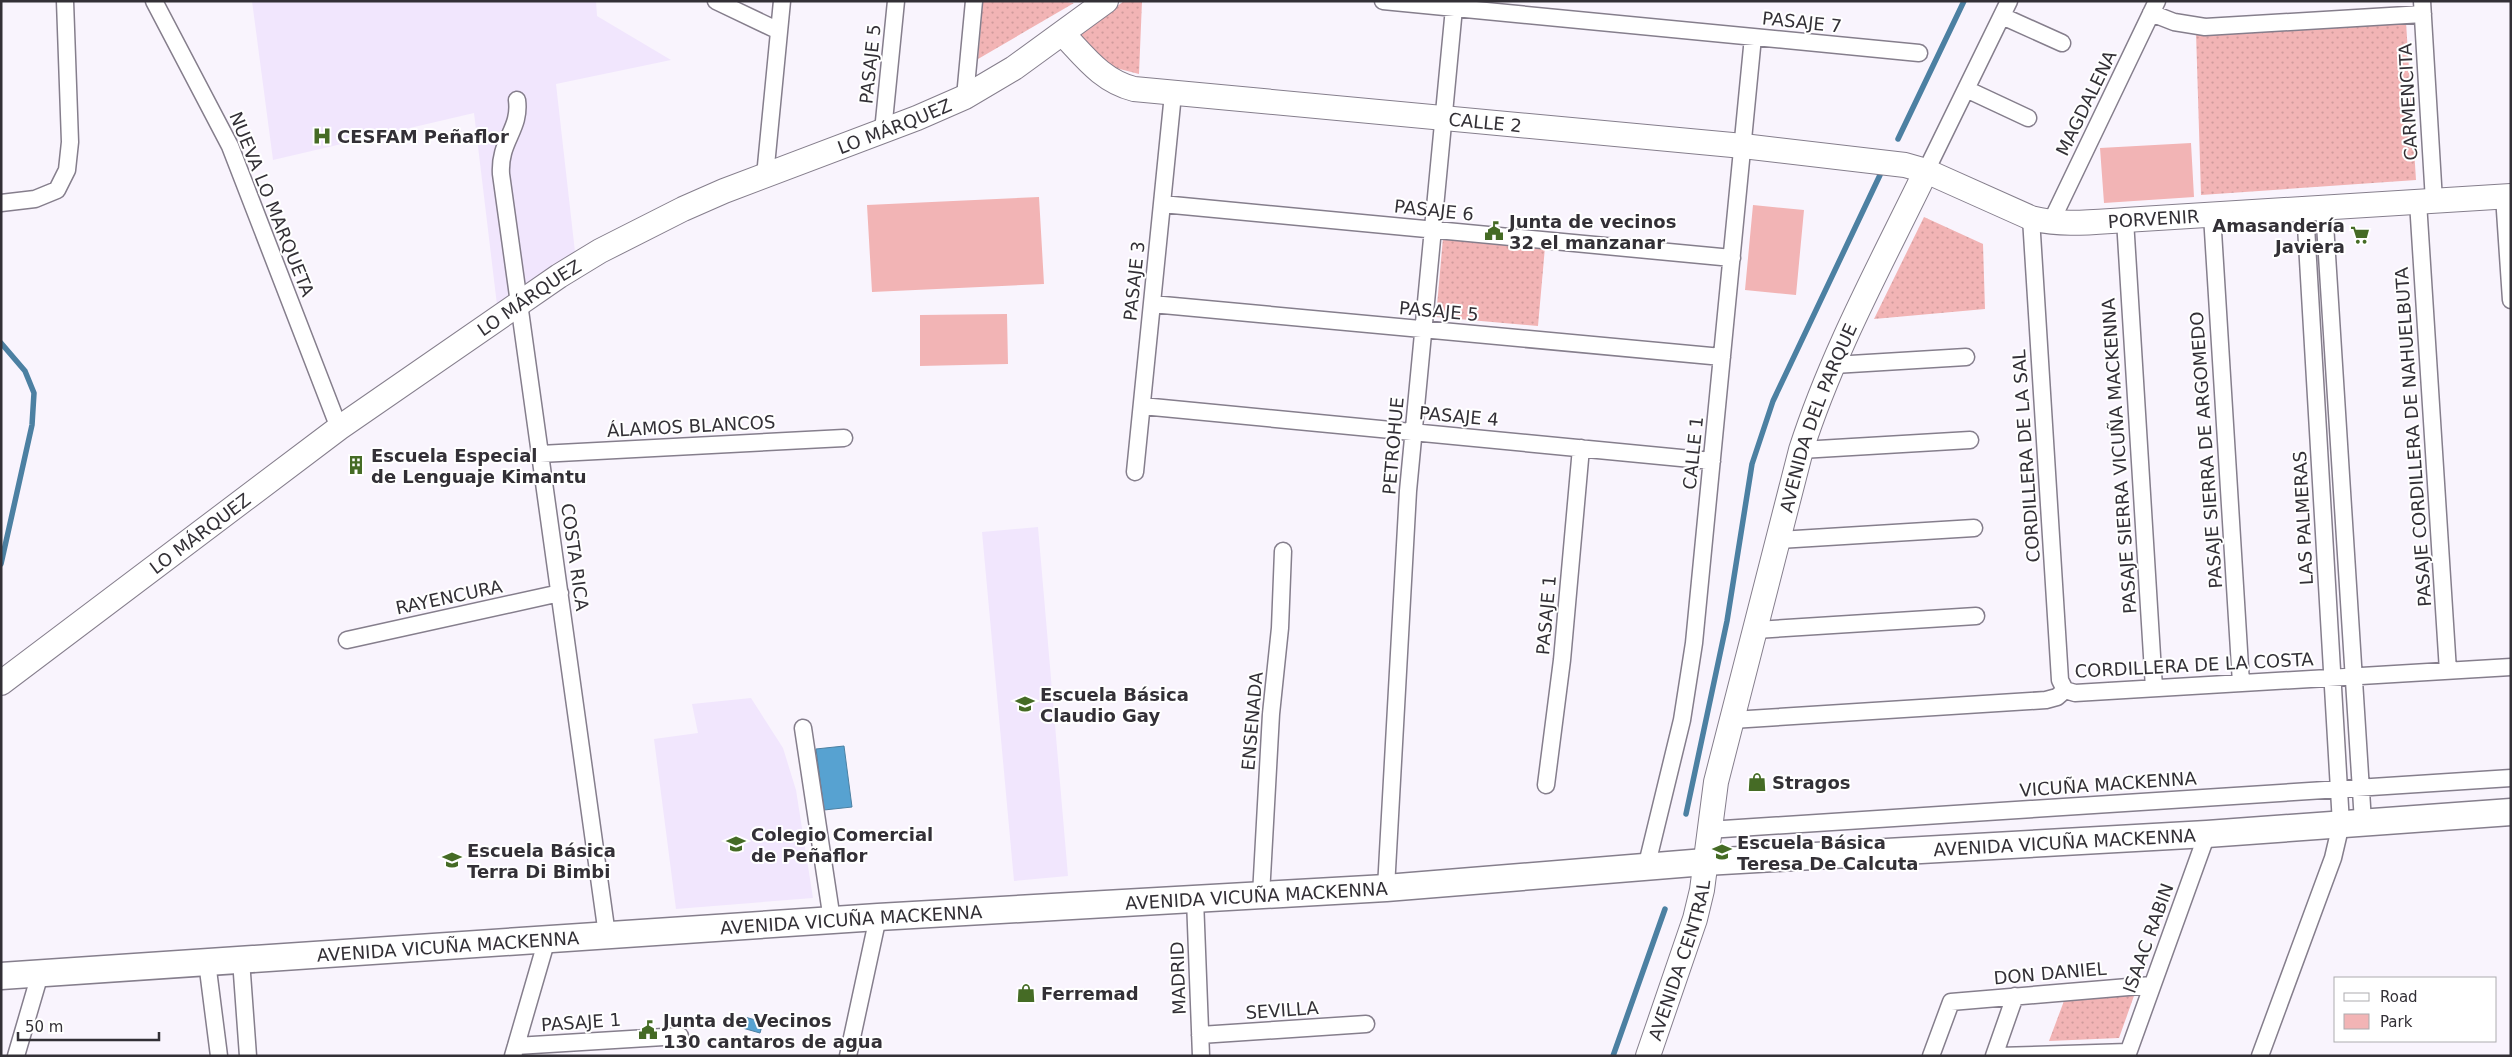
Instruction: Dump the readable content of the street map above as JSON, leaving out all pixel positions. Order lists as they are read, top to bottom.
{
  "streets": {
    "main road": ["AVENIDA VICUÑA MACKENNA"],
    "street": [
      "PASAJE 7",
      "PASAJE 5",
      "CARMENCITA",
      "MAGDALENA",
      "CALLE 2",
      "LO MÁRQUEZ",
      "NUEVA LO MARQUETA",
      "PASAJE 6",
      "PORVENIR",
      "PASAJE 3",
      "PASAJE 4",
      "AVENIDA DEL PARQUE",
      "ÁLAMOS BLANCOS",
      "PASAJE CORDILLERA DE NAHUELBUTA",
      "PETROHUE",
      "PASAJE SIERRA DE ARGOMEDO",
      "CALLE 1",
      "CORDILLERA DE LA SAL",
      "PASAJE SIERRA VICUÑA MACKENNA",
      "LAS PALMERAS",
      "COSTA RICA",
      "RAYENCURA",
      "PASAJE 1",
      "CORDILLERA DE LA COSTA",
      "ENSENADA",
      "VICUÑA MACKENNA",
      "ISAAC RABIN",
      "AVENIDA CENTRAL",
      "DON DANIEL",
      "MADRID",
      "SEVILLA"
    ]
  },
  "crossings": [
    ["PASAJE 7", "PETROHUE"],
    ["PASAJE 7", "CALLE 1"],
    ["PASAJE 5", "LO MÁRQUEZ"],
    ["PASAJE 5", "PASAJE 3"],
    ["PASAJE 5", "PETROHUE"],
    ["PASAJE 5", "CALLE 1"],
    ["CARMENCITA", "PORVENIR"],
    ["CARMENCITA", "PASAJE CORDILLERA DE NAHUELBUTA"],
    ["MAGDALENA", "PORVENIR"],
    ["MAGDALENA", "CORDILLERA DE LA SAL"],
    ["CALLE 2", "LO MÁRQUEZ"],
    ["CALLE 2", "PORVENIR"],
    ["CALLE 2", "PASAJE 3"],
    ["CALLE 2", "AVENIDA DEL PARQUE"],
    ["CALLE 2", "PETROHUE"],
    ["CALLE 2", "CALLE 1"],
    ["LO MÁRQUEZ", "NUEVA LO MARQUETA"],
    ["LO MÁRQUEZ", "COSTA RICA"],
    ["PASAJE 6", "PASAJE 3"],
    ["PASAJE 6", "PETROHUE"],
    ["PASAJE 6", "CALLE 1"],
    ["PORVENIR", "AVENIDA DEL PARQUE"],
    ["PORVENIR", "PASAJE CORDILLERA DE NAHUELBUTA"],
    ["PORVENIR", "PASAJE SIERRA DE ARGOMEDO"],
    ["PORVENIR", "CORDILLERA DE LA SAL"],
    ["PORVENIR", "PASAJE SIERRA VICUÑA MACKENNA"],
    ["PORVENIR", "LAS PALMERAS"],
    ["PASAJE 3", "PASAJE 4"],
    ["PASAJE 4", "PETROHUE"],
    ["PASAJE 4", "CALLE 1"],
    ["PASAJE 4", "PASAJE 1"],
    ["AVENIDA DEL PARQUE", "CORDILLERA DE LA COSTA"],
    ["AVENIDA DEL PARQUE", "VICUÑA MACKENNA"],
    ["AVENIDA DEL PARQUE", "AVENIDA VICUÑA MACKENNA"],
    ["AVENIDA DEL PARQUE", "AVENIDA CENTRAL"],
    ["ÁLAMOS BLANCOS", "COSTA RICA"],
    ["PASAJE CORDILLERA DE NAHUELBUTA", "CORDILLERA DE LA COSTA"],
    ["PETROHUE", "AVENIDA VICUÑA MACKENNA"],
    ["PASAJE SIERRA DE ARGOMEDO", "CORDILLERA DE LA COSTA"],
    ["CALLE 1", "AVENIDA VICUÑA MACKENNA"],
    ["CORDILLERA DE LA SAL", "CORDILLERA DE LA COSTA"],
    ["PASAJE SIERRA VICUÑA MACKENNA", "CORDILLERA DE LA COSTA"],
    ["LAS PALMERAS", "CORDILLERA DE LA COSTA"],
    ["LAS PALMERAS", "VICUÑA MACKENNA"],
    ["LAS PALMERAS", "AVENIDA VICUÑA MACKENNA"],
    ["COSTA RICA", "RAYENCURA"],
    ["COSTA RICA", "AVENIDA VICUÑA MACKENNA"],
    ["ENSENADA", "AVENIDA VICUÑA MACKENNA"],
    ["AVENIDA VICUÑA MACKENNA", "ISAAC RABIN"],
    ["AVENIDA VICUÑA MACKENNA", "AVENIDA CENTRAL"],
    ["AVENIDA VICUÑA MACKENNA", "MADRID"],
    ["ISAAC RABIN", "DON DANIEL"],
    ["MADRID", "SEVILLA"]
  ],
  "places": {
    "hospital": ["CESFAM Peñaflor"],
    "public building": ["Junta de vecinos 32 el manzanar", "Junta de Vecinos 130 cantaros de agua"],
    "supermarket": ["Amasandería Javiera"],
    "building": ["Escuela Especial de Lenguaje Kimantu"],
    "school or university": [
      "Escuela Básica Claudio Gay",
      "Colegio Comercial de Peñaflor",
      "Escuela Básica Teresa De Calcuta",
      "Escuela Básica Terra Di Bimbi"
    ],
    "shop": ["Stragos", "Ferremad"]
  },
  "legend": ["Road", "Park"],
  "scale_bar": "50 m"
}
